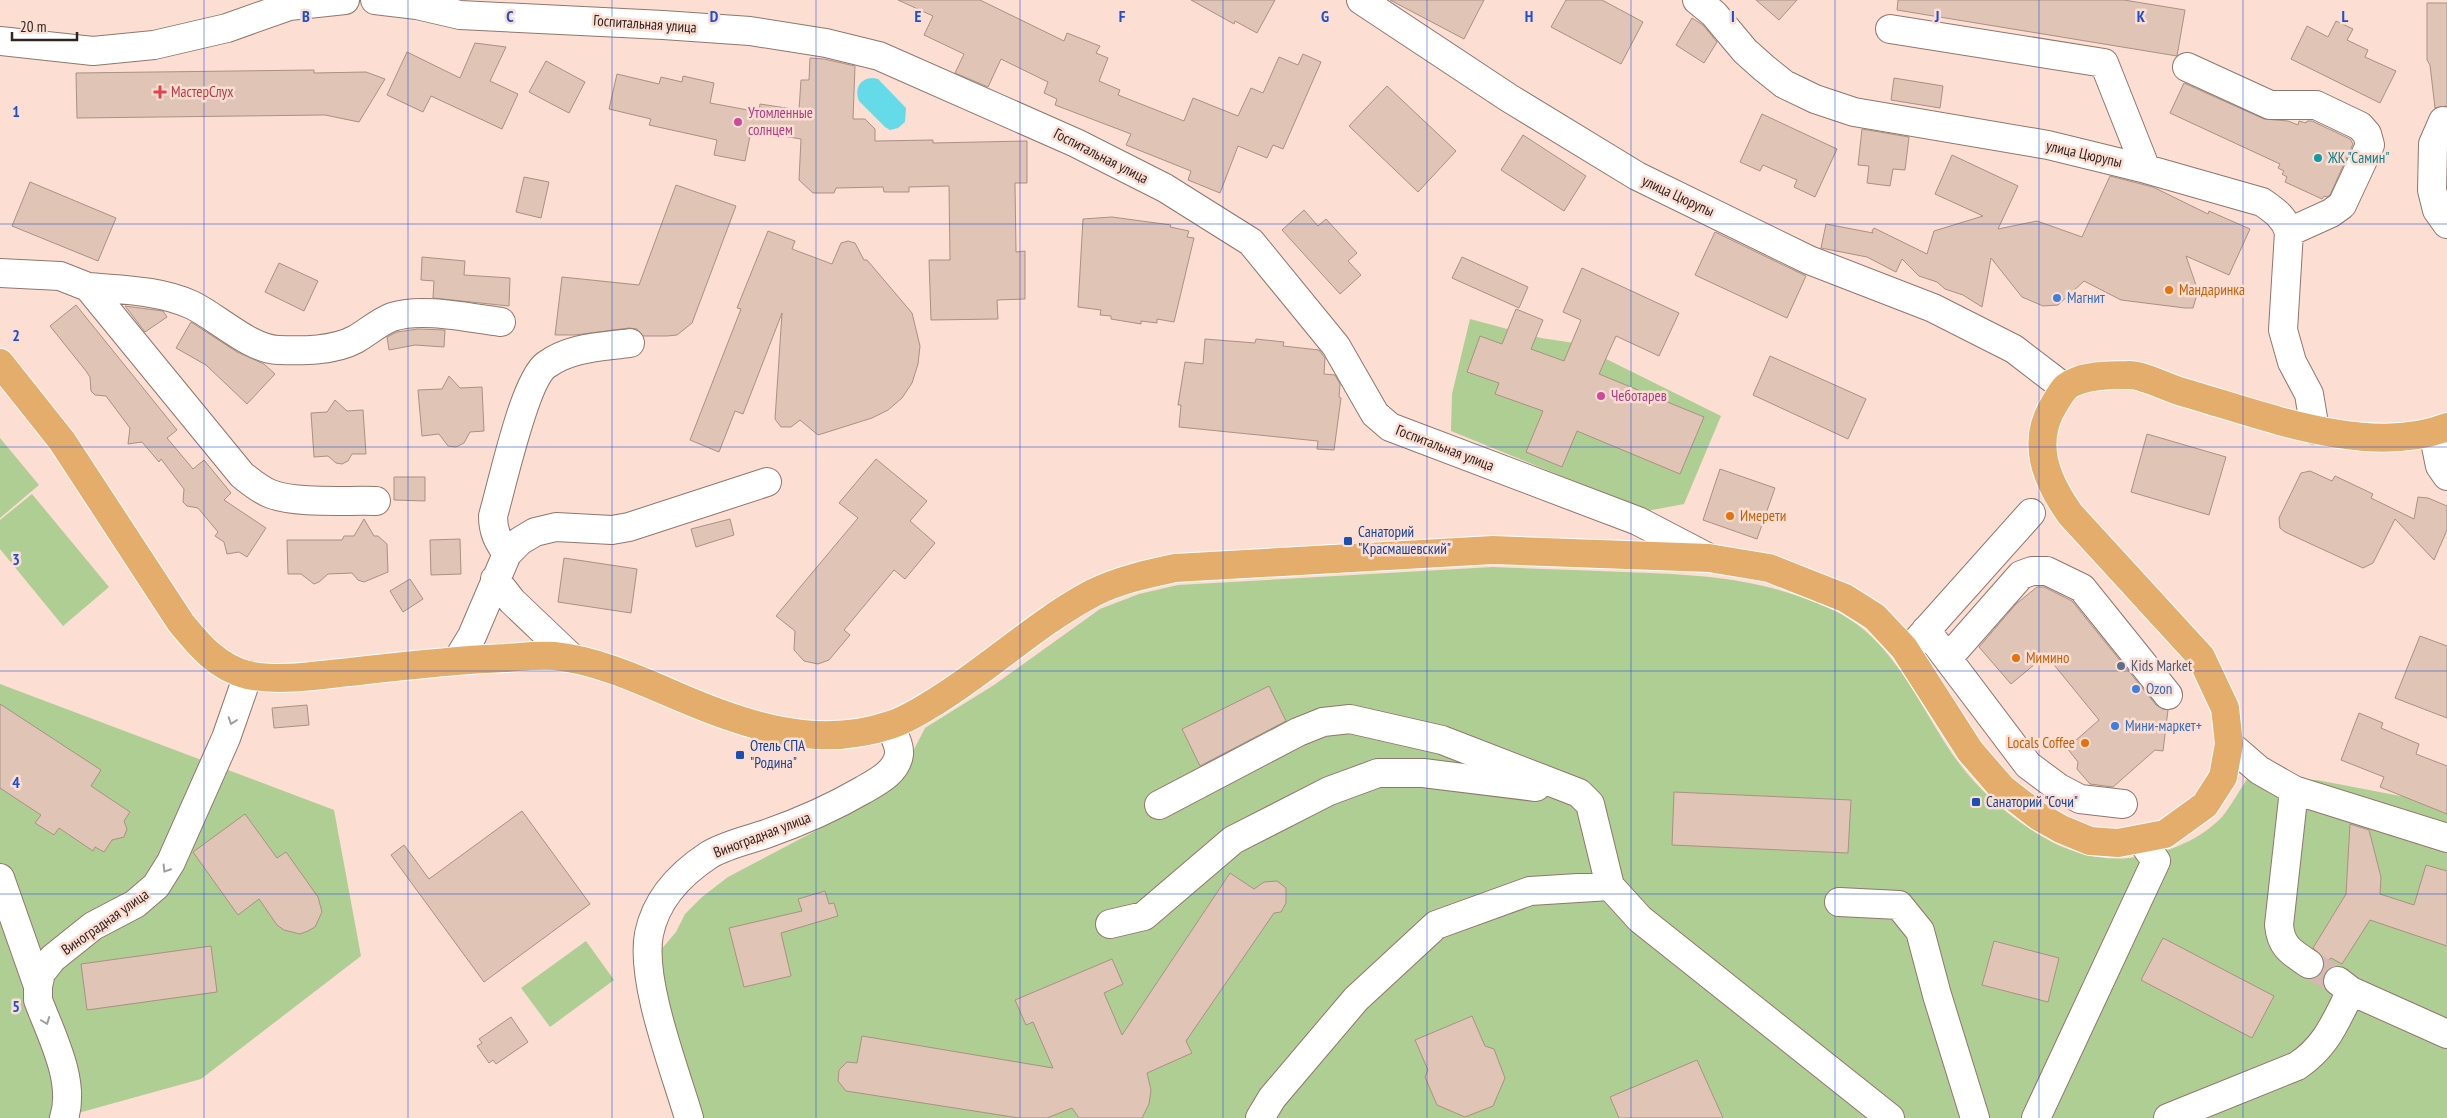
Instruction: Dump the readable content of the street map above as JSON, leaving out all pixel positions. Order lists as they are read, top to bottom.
{
  "streets": {
    "street": ["Госпитальная улица", "улица Цюрупы", "Виноградная улица"]
  },
  "one_way": ["Виноградная улица"],
  "places": {
    "health": ["МастерСлух"],
    "other": [
      "Утомленные солнцем",
      "ЖК \"Самин\"",
      "Мандаринка",
      "Магнит",
      "Чеботарев",
      "Имерети",
      "Мимино",
      "Kids Market",
      "Ozon",
      "Мини-маркет+",
      "Locals Coffee"
    ],
    "transit": ["Санаторий \"Красмашевский\"", "Отель СПА \"Родина\"", "Санаторий \"Сочи\""]
  },
  "scale_bar": "20 m",
  "grid": {
    "columns": [
      "B",
      "C",
      "D",
      "E",
      "F",
      "G",
      "H",
      "I",
      "J",
      "K",
      "L"
    ],
    "rows": [
      "1",
      "2",
      "3",
      "4",
      "5"
    ]
  }
}
